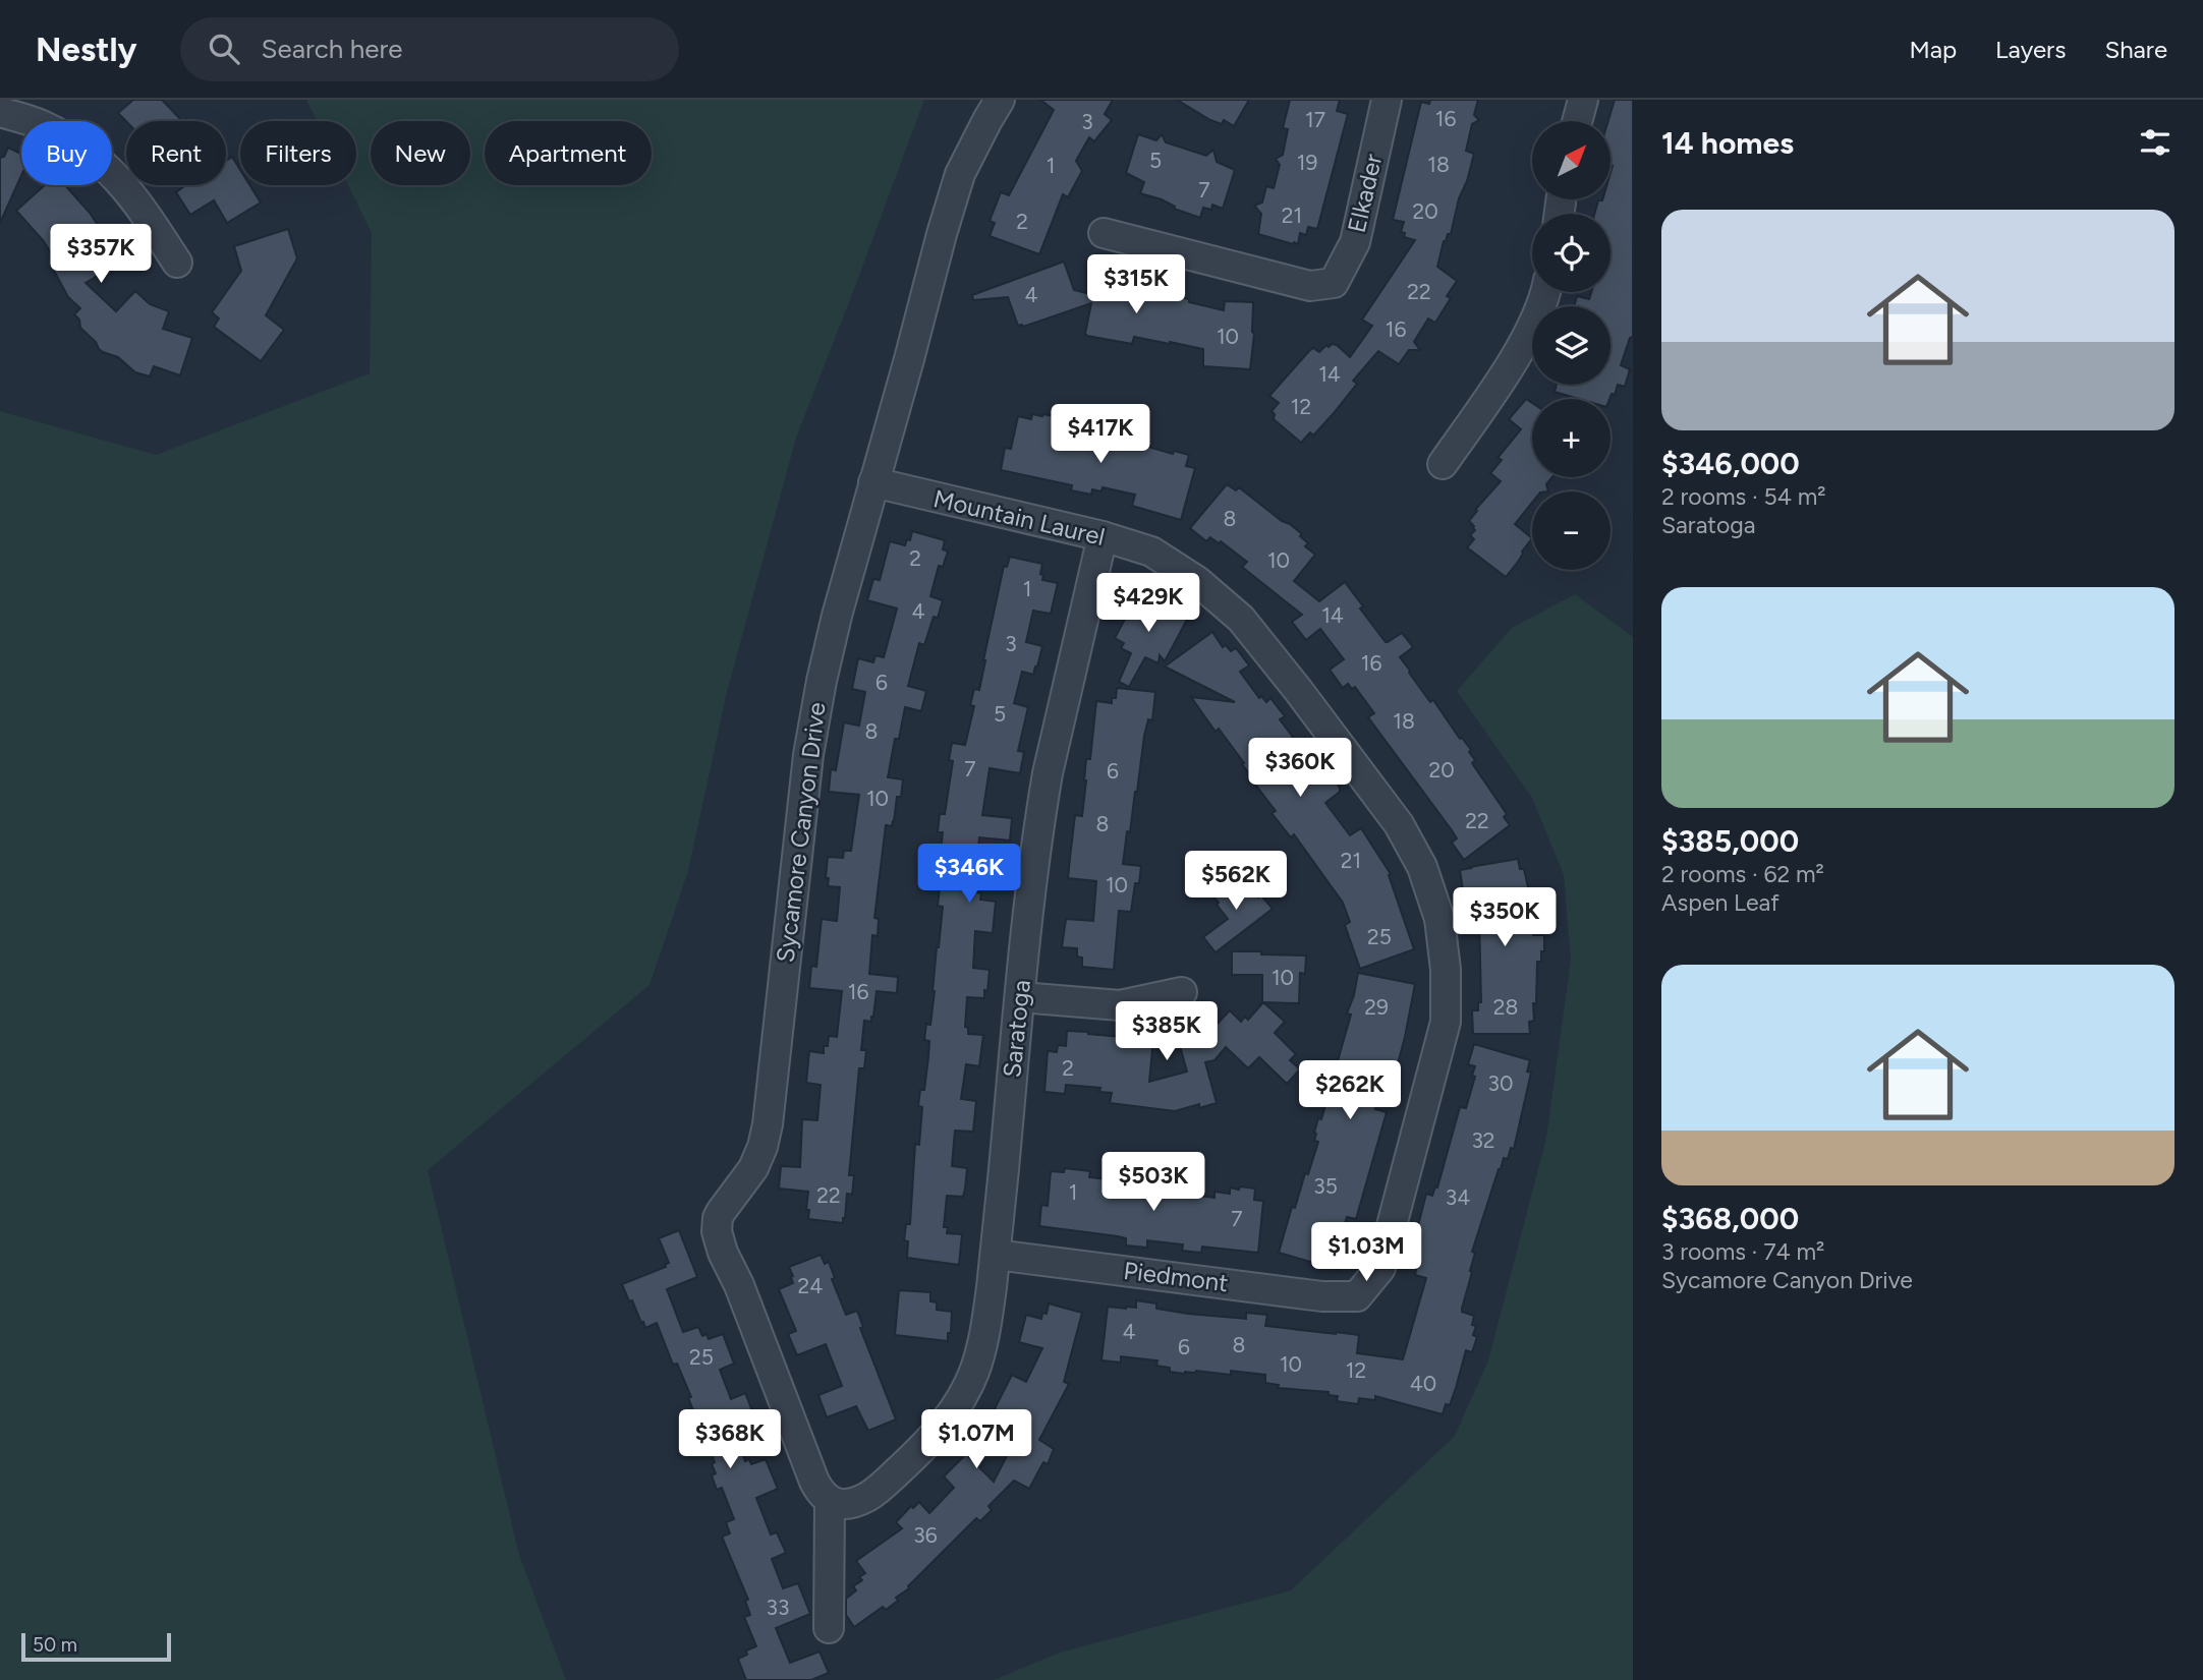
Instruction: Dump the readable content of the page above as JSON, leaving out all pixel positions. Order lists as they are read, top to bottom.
{
  "streets": {
    "street": [
      "Elkader",
      "Mountain Laurel",
      "Sycamore Canyon Drive",
      "Saratoga",
      "Piedmont"
    ]
  },
  "crossings": [
    ["Mountain Laurel", "Sycamore Canyon Drive"],
    ["Mountain Laurel", "Saratoga"],
    ["Mountain Laurel", "Piedmont"],
    ["Sycamore Canyon Drive", "Saratoga"],
    ["Saratoga", "Piedmont"]
  ],
  "house_numbers": [
    "16",
    "17",
    "3",
    "5",
    "19",
    "18",
    "1",
    "7",
    "20",
    "21",
    "2",
    "22",
    "4",
    "16",
    "10",
    "14",
    "12",
    "8",
    "2",
    "10",
    "1",
    "4",
    "14",
    "3",
    "16",
    "6",
    "5",
    "18",
    "8",
    "7",
    "20",
    "6",
    "10",
    "22",
    "8",
    "21",
    "10",
    "25",
    "10",
    "16",
    "29",
    "28",
    "2",
    "30",
    "32",
    "35",
    "1",
    "22",
    "34",
    "7",
    "24",
    "4",
    "8",
    "6",
    "25",
    "10",
    "12",
    "40",
    "36",
    "33"
  ],
  "scale_bar": "50 m",
  "north": "top right",
  "page": {
    "header": "Nestly",
    "search": "Search here",
    "nav": ["Map", "Layers", "Share"],
    "heading": "14 homes",
    "map_buttons": ["+", "−"],
    "chip": [
      "Buy",
      "Rent",
      "Filters",
      "New",
      "Apartment"
    ],
    "list": [
      {
        "name": "$346,000",
        "note": "2 rooms · 54 m² · Saratoga"
      },
      {
        "name": "$385,000",
        "note": "2 rooms · 62 m² · Aspen Leaf"
      },
      {
        "name": "$368,000",
        "note": "3 rooms · 74 m² · Sycamore Canyon Drive"
      }
    ],
    "price": [
      "$357K",
      "$315K",
      "$417K",
      "$429K",
      "$360K",
      "$346K",
      "$562K",
      "$350K",
      "$385K",
      "$262K",
      "$503K",
      "$1.03M",
      "$368K",
      "$1.07M"
    ],
    "scale": "50 m"
  }
}
